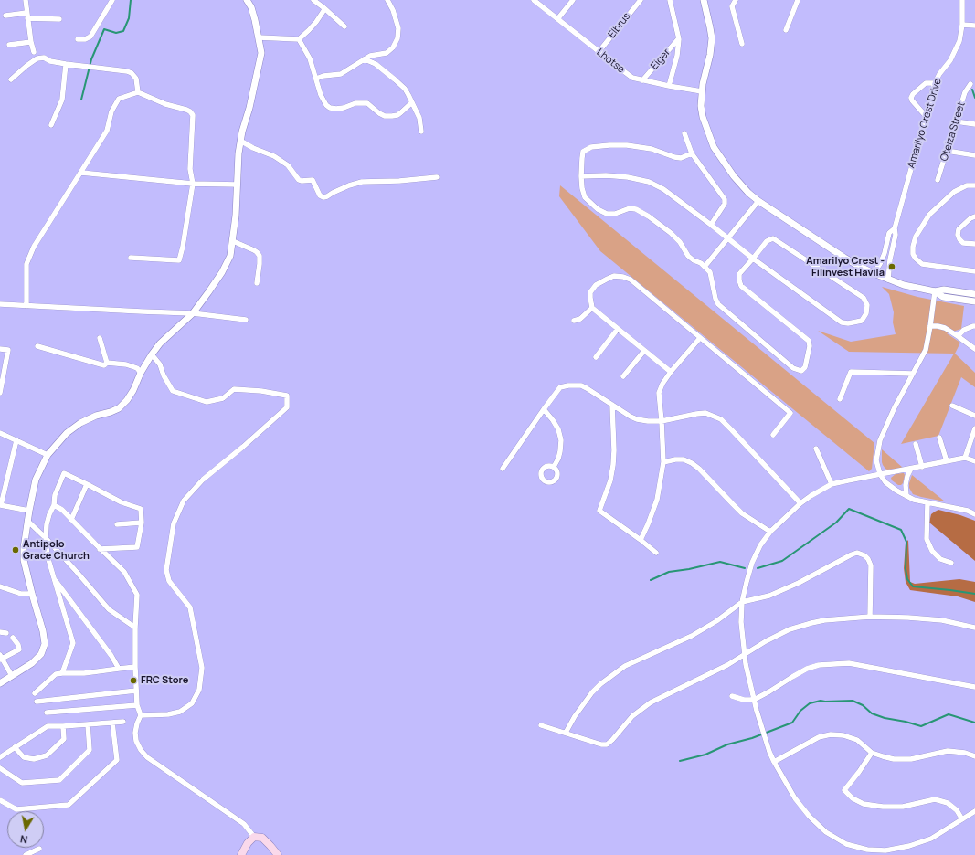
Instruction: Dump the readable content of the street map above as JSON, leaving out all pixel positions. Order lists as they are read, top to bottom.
{
  "streets": {
    "street": [
      "Elbrus",
      "Eiger",
      "Lhotse",
      "Amarilyo Crest Drive",
      "Oteiza Street"
    ]
  },
  "crossings": [
    ["Elbrus", "Lhotse"],
    ["Eiger", "Lhotse"]
  ],
  "places": ["Amarilyo Crest - Filinvest Havila", "Antipolo Grace Church", "FRC Store"],
  "north": "bottom"
}
